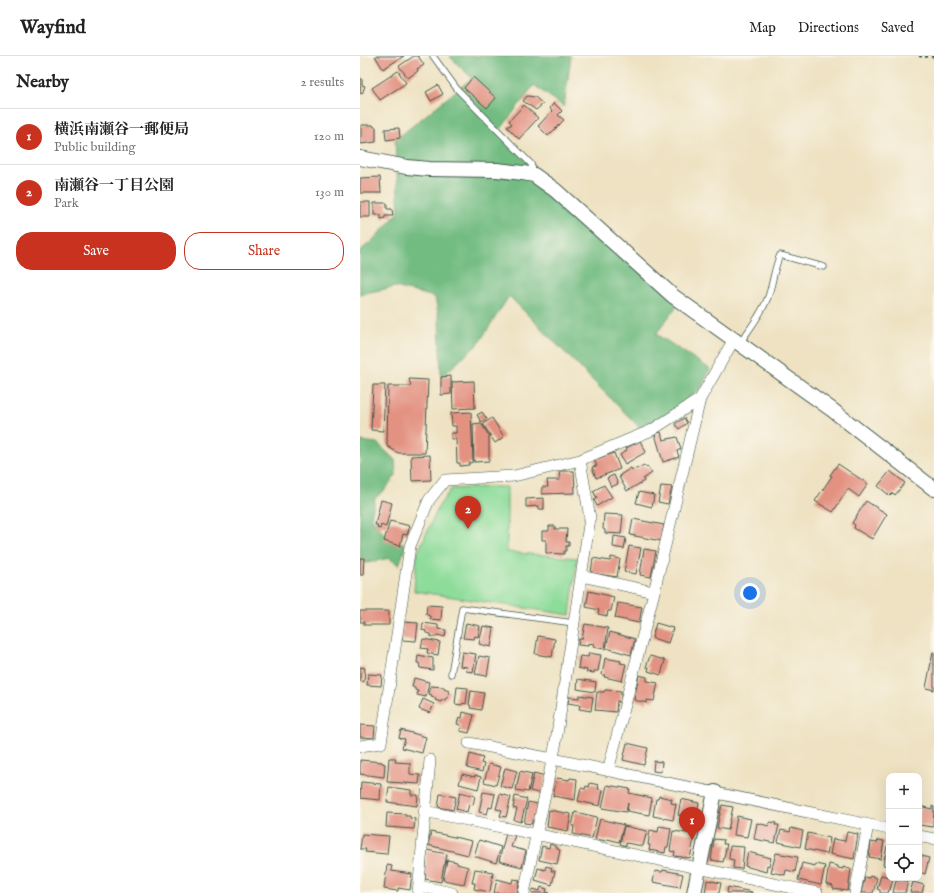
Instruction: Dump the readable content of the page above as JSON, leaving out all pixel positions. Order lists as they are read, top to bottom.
{
  "page": {
    "header": "Wayfind",
    "nav": ["Map", "Directions", "Saved"],
    "heading": ["Nearby", "2 results"],
    "list": [
      {
        "mark": "1",
        "name": "横浜南瀬谷一郵便局",
        "note": "Public building",
        "value": "120 m"
      },
      {
        "mark": "2",
        "name": "南瀬谷一丁目公園",
        "note": "Park",
        "value": "130 m"
      }
    ],
    "buttons": ["Save", "Share"],
    "pins": ["2", "1"],
    "map_buttons": ["+", "−"]
  }
}
